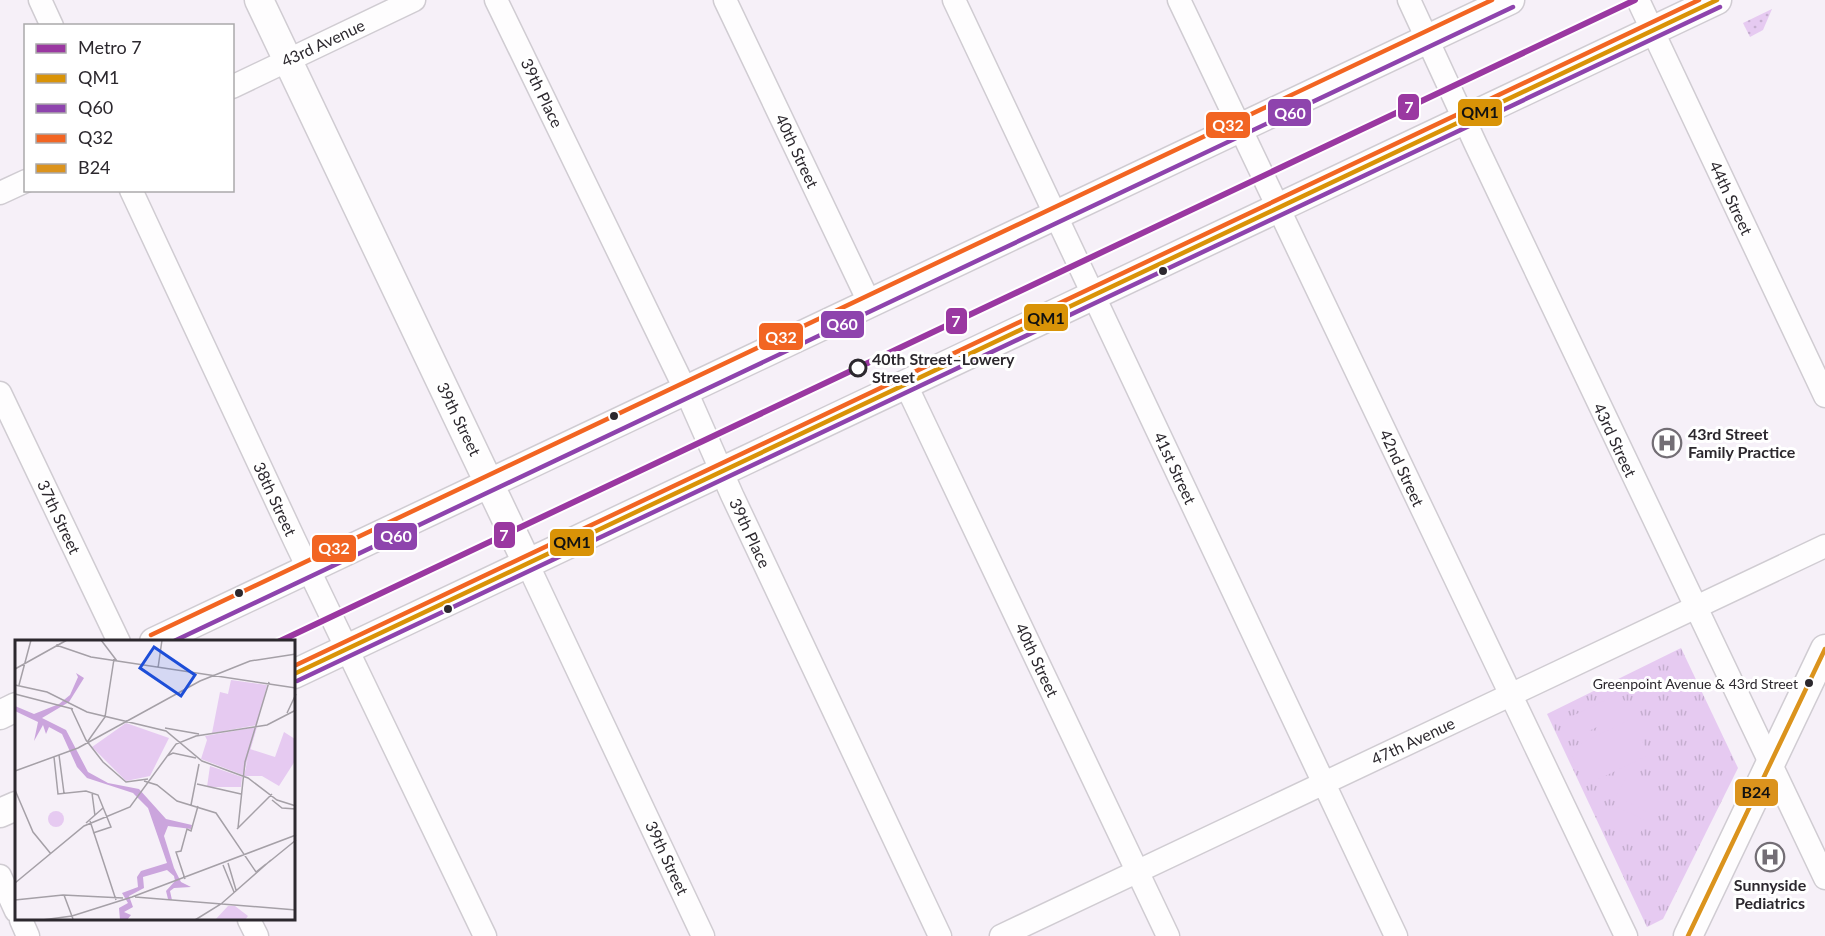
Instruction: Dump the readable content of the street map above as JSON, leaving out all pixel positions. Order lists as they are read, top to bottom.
{
  "streets": {
    "main road": ["39th Street"],
    "street": [
      "43rd Avenue",
      "39th Place",
      "40th Street",
      "44th Street",
      "43rd Street",
      "41st Street",
      "42nd Street",
      "38th Street",
      "37th Street",
      "47th Avenue"
    ]
  },
  "crossings": [
    ["43rd Avenue", "39th Street"],
    ["40th Street", "47th Avenue"],
    ["43rd Street", "47th Avenue"],
    ["41st Street", "47th Avenue"],
    ["42nd Street", "47th Avenue"]
  ],
  "places": {
    "other": ["40th Street–Lowery Street", "Greenpoint Avenue & 43rd Street"],
    "hospital": ["43rd Street Family Practice", "Sunnyside Pediatrics"]
  },
  "lines": [
    "metro line 7",
    "transit line QM1",
    "transit line Q32",
    "transit line Q60",
    "transit line B24"
  ],
  "legend": [
    "Metro 7",
    "QM1",
    "Q60",
    "Q32",
    "B24"
  ]
}
